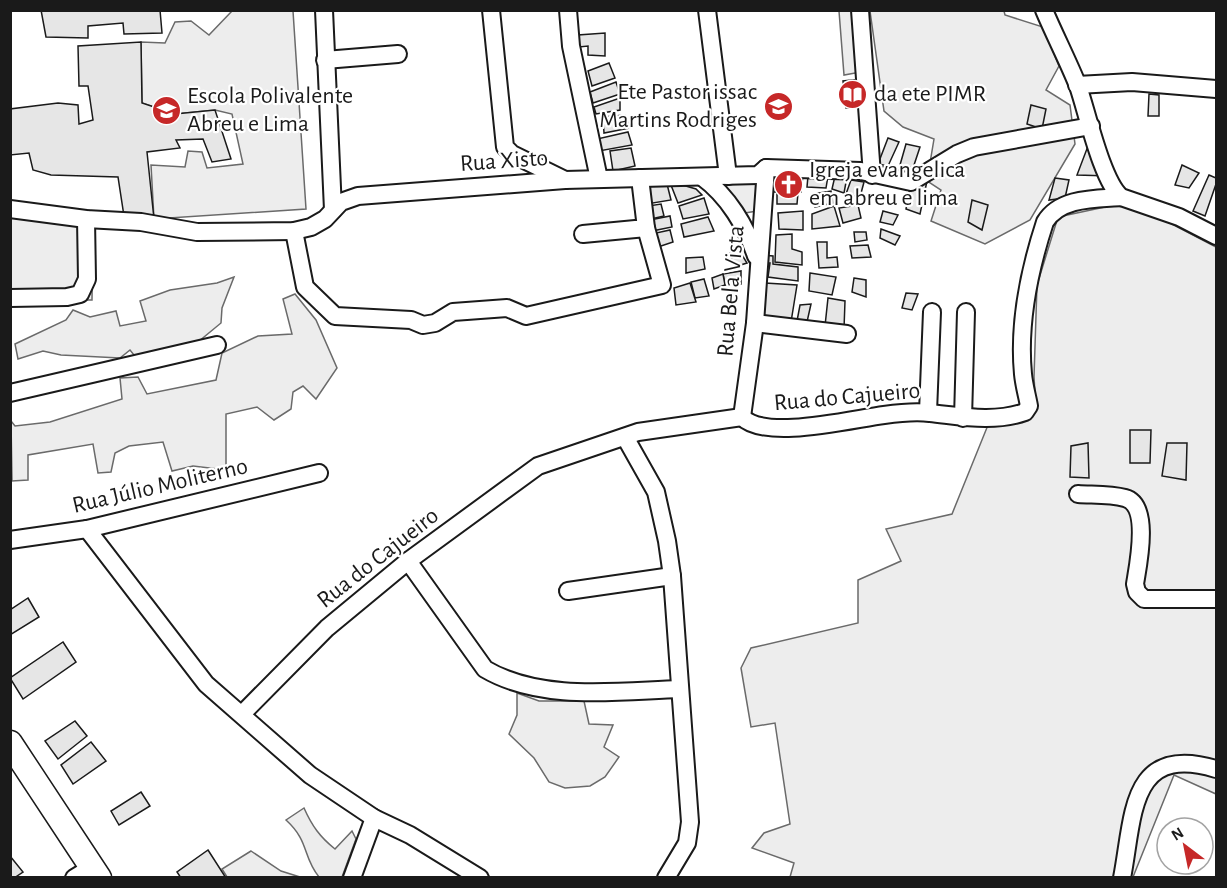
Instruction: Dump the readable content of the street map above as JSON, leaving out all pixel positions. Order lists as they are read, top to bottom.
{
  "streets": {
    "street": [
      "Rua Xisto",
      "Rua Bela Vista",
      "Rua do Cajueiro",
      "Rua Júlio Moliterno"
    ]
  },
  "crossings": [
    ["Rua Bela Vista", "Rua do Cajueiro"]
  ],
  "places": {
    "library": ["da ete PIMR"],
    "school or university": ["Ete Pastor issac Martins Rodriges", "Escola Polivalente Abreu e Lima"],
    "church": ["Igreja evangelica em abreu e lima"]
  },
  "north": "top left"
}
